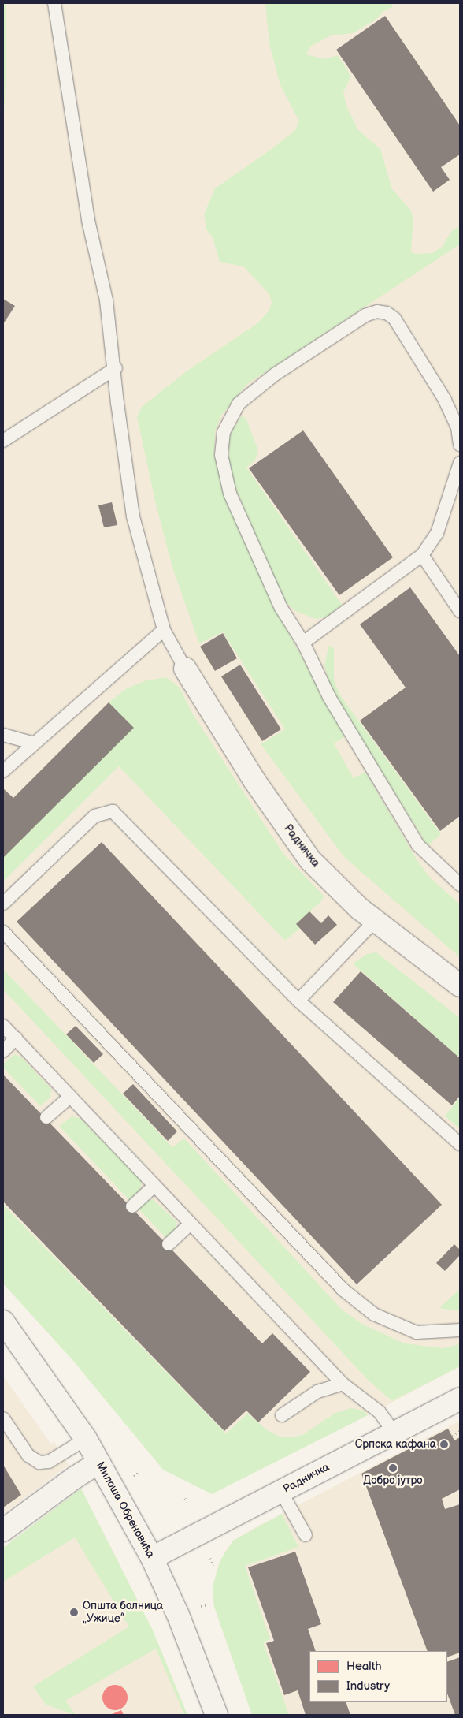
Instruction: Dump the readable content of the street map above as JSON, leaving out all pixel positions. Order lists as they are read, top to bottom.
{
  "streets": {
    "street": ["Радничка", "Милоша Обреновића"]
  },
  "crossings": [
    ["Радничка", "Милоша Обреновића"]
  ],
  "places": ["Српска кафана", "Добро јутро", "Општа болница „Ужице”"],
  "legend": ["Health", "Industry"]
}
